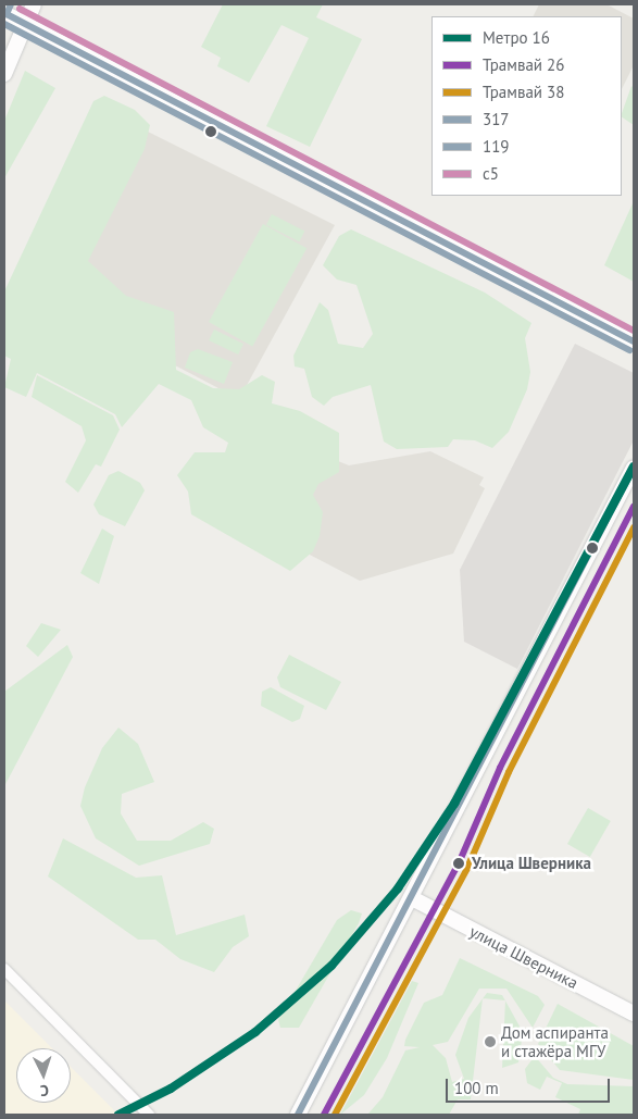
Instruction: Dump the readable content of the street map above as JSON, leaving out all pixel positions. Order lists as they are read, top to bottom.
{
  "streets": {
    "street": ["улица Шверника"]
  },
  "places": ["Улица Шверника", "Дом аспиранта и стажёра МГУ"],
  "lines": [
    "transit line 317",
    "transit line с5",
    "transit line 119",
    "metro line 16",
    "tram line 26",
    "tram line 38"
  ],
  "legend": [
    "Метро 16",
    "Трамвай 26",
    "Трамвай 38",
    "317",
    "119",
    "с5"
  ],
  "scale_bar": "100 m",
  "north": "bottom"
}
